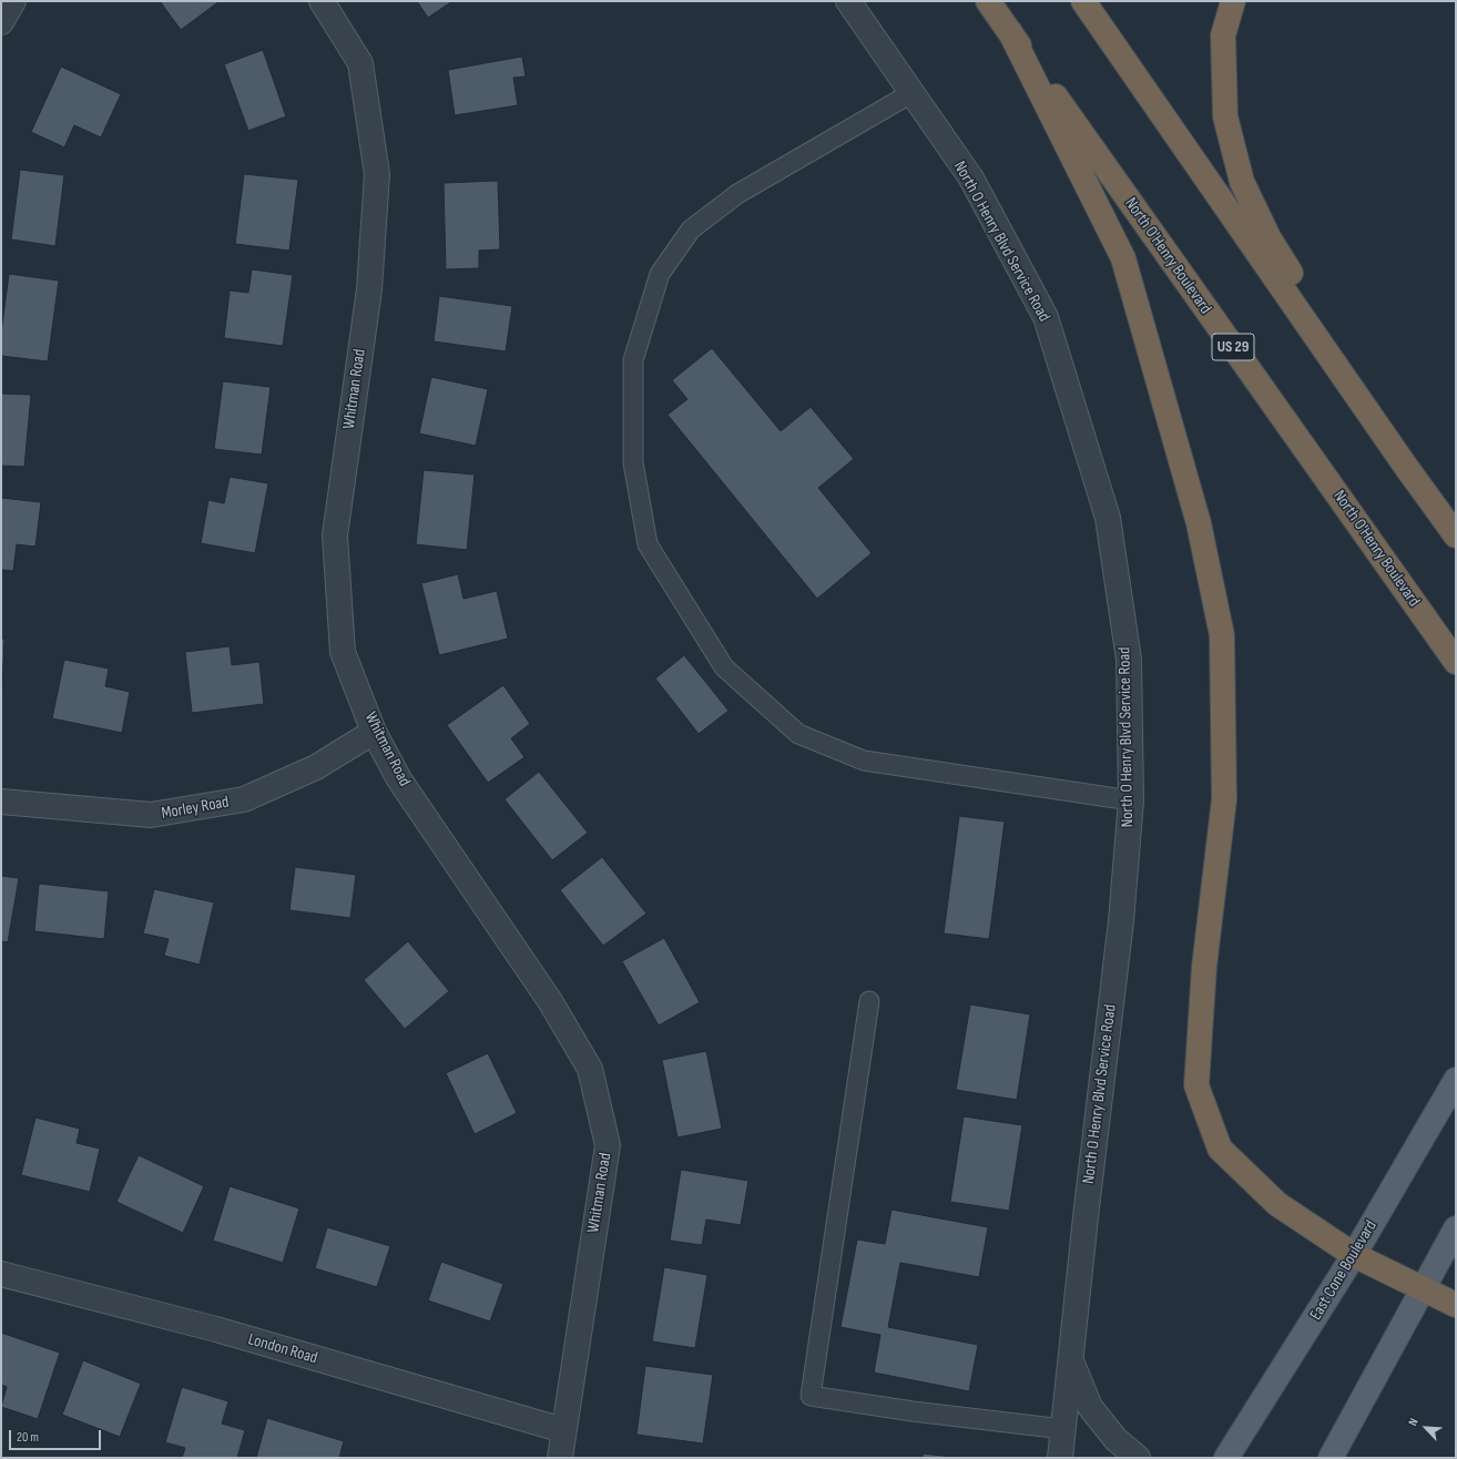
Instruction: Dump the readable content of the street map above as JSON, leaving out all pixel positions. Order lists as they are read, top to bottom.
{
  "streets": {
    "highway": ["North O'Henry Boulevard", "US 29"],
    "main road": ["East Cone Boulevard"],
    "street": [
      "North O Henry Blvd Service Road",
      "Whitman Road",
      "Morley Road",
      "London Road"
    ]
  },
  "crossings": [
    ["Whitman Road", "Morley Road"],
    ["Whitman Road", "London Road"]
  ],
  "scale_bar": "20 m",
  "north": "top left"
}
